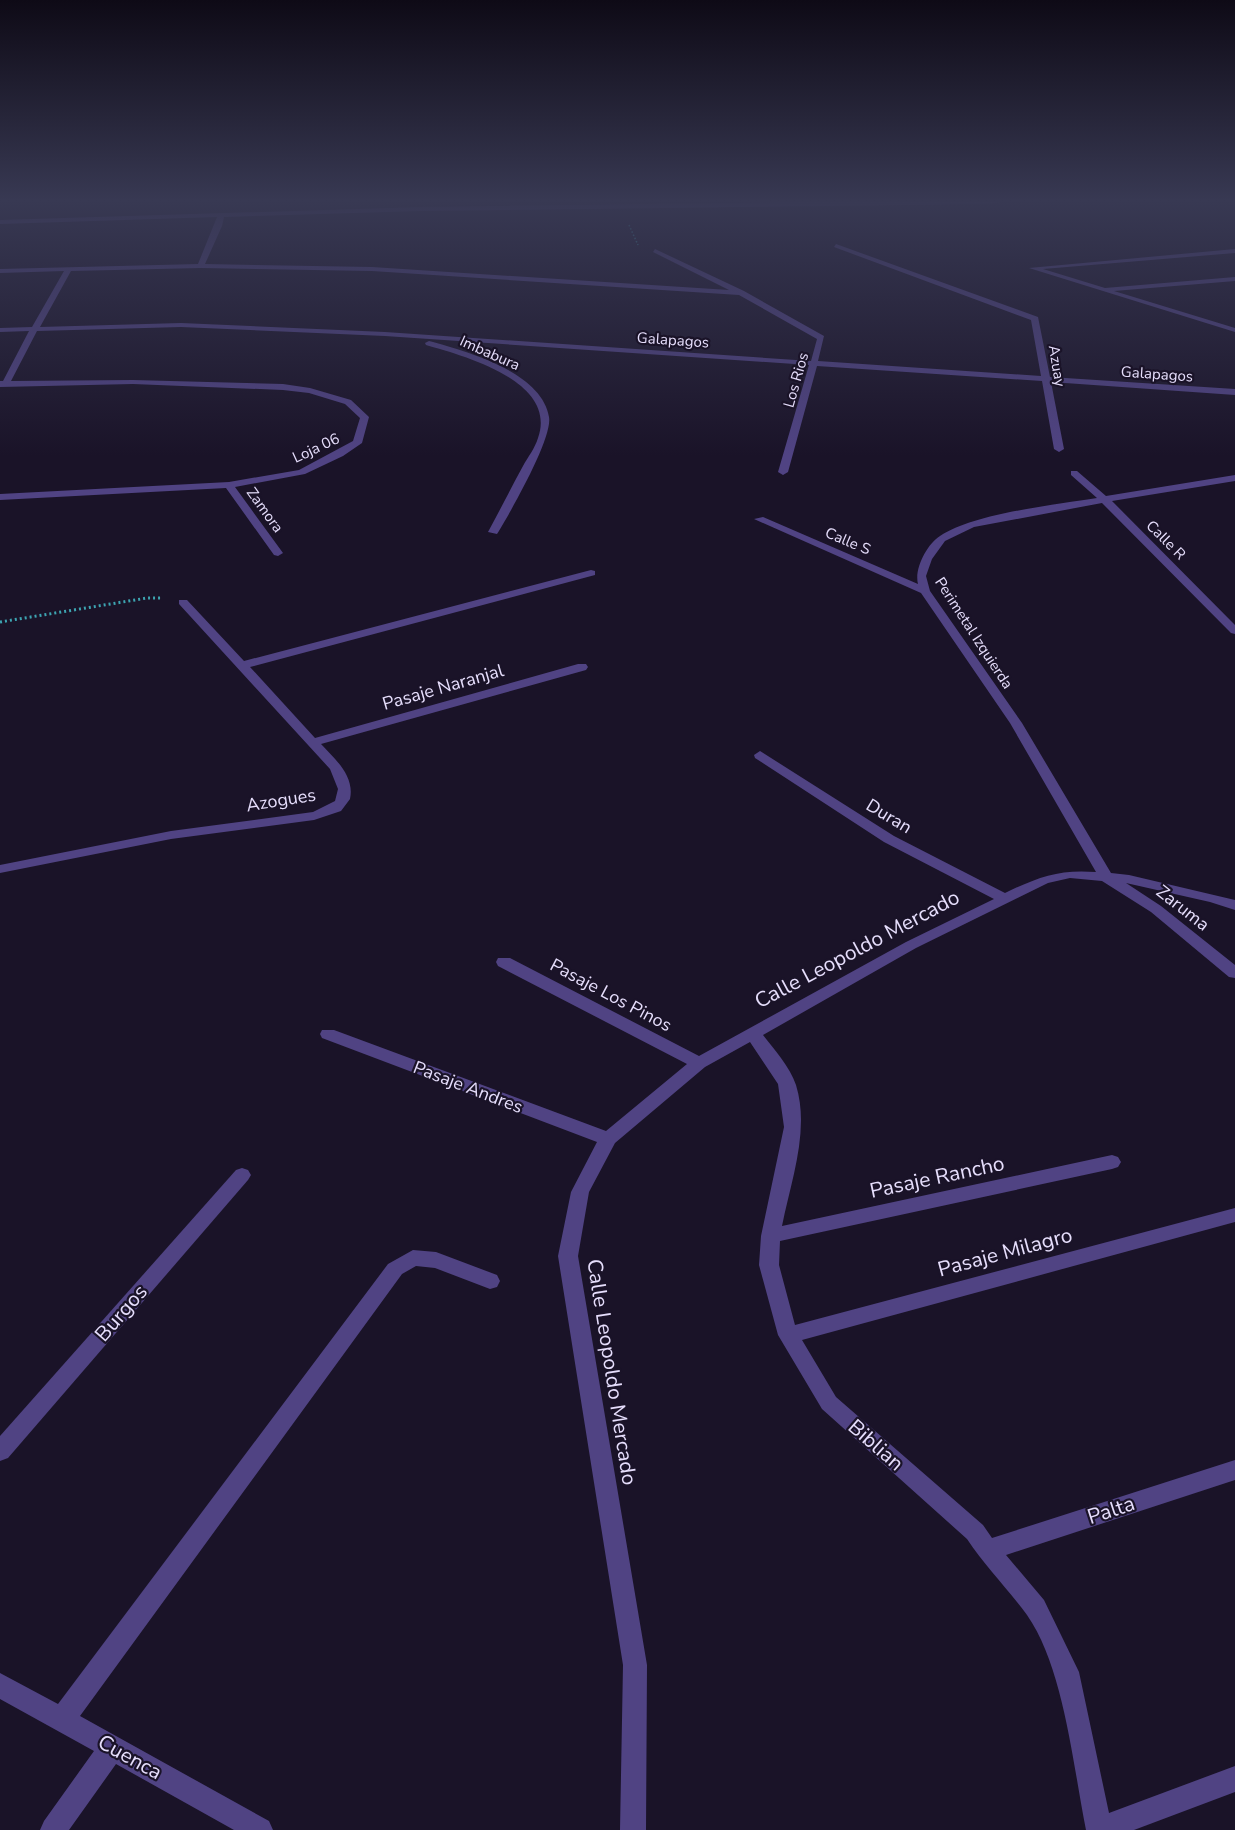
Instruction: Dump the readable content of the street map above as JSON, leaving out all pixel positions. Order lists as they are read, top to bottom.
{
  "streets": {
    "street": [
      "Galapagos",
      "Imbabura",
      "Azuay",
      "Los Rios",
      "Loja 06",
      "Zamora",
      "Calle R",
      "Calle S",
      "Perimetal Izquierda",
      "Pasaje Naranjal",
      "Azogues",
      "Duran",
      "Zaruma",
      "Calle Leopoldo Mercado",
      "Pasaje Los Pinos",
      "Pasaje Andres",
      "Pasaje Rancho",
      "Pasaje Milagro",
      "Burgos",
      "Biblian",
      "Palta",
      "Cuenca"
    ]
  },
  "crossings": [
    ["Galapagos", "Imbabura"],
    ["Galapagos", "Azuay"],
    ["Galapagos", "Los Rios"],
    ["Loja 06", "Zamora"],
    ["Calle R", "Perimetal Izquierda"],
    ["Calle S", "Perimetal Izquierda"],
    ["Perimetal Izquierda", "Zaruma"],
    ["Perimetal Izquierda", "Calle Leopoldo Mercado"],
    ["Pasaje Naranjal", "Azogues"],
    ["Duran", "Calle Leopoldo Mercado"],
    ["Zaruma", "Calle Leopoldo Mercado"],
    ["Calle Leopoldo Mercado", "Pasaje Los Pinos"],
    ["Calle Leopoldo Mercado", "Pasaje Andres"],
    ["Calle Leopoldo Mercado", "Biblian"],
    ["Pasaje Rancho", "Biblian"],
    ["Pasaje Milagro", "Biblian"],
    ["Biblian", "Palta"]
  ]
}
